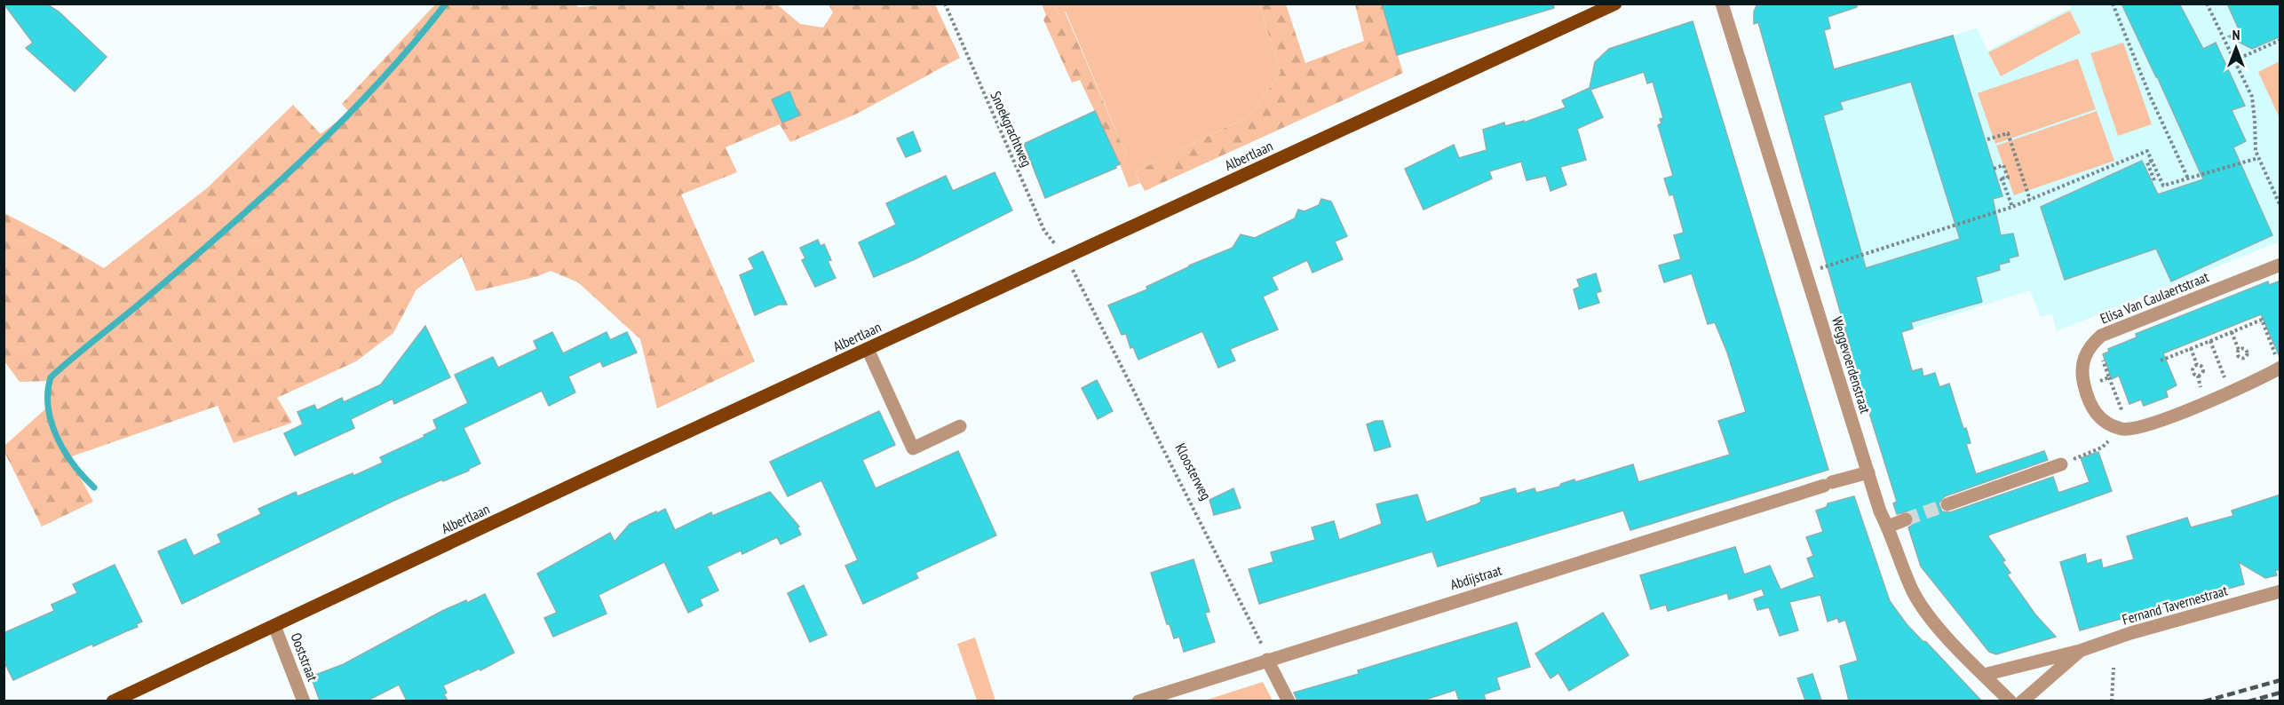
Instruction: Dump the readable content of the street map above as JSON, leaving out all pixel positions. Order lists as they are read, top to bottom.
{
  "streets": {
    "main road": ["Albertlaan"],
    "street": [
      "Elisa Van Caulaertstraat",
      "Weggevoerdenstraat",
      "Abdijstraat",
      "Fernand Tavernestraat",
      "Ooststraat"
    ],
    "path": ["Snoekgrachtweg", "Kloosterweg"]
  },
  "crossings": [
    ["Snoekgrachtweg", "Albertlaan"],
    ["Snoekgrachtweg", "Kloosterweg"],
    ["Albertlaan", "Kloosterweg"],
    ["Albertlaan", "Ooststraat"],
    ["Weggevoerdenstraat", "Abdijstraat"],
    ["Weggevoerdenstraat", "Fernand Tavernestraat"],
    ["Kloosterweg", "Abdijstraat"]
  ],
  "north": "top"
}
